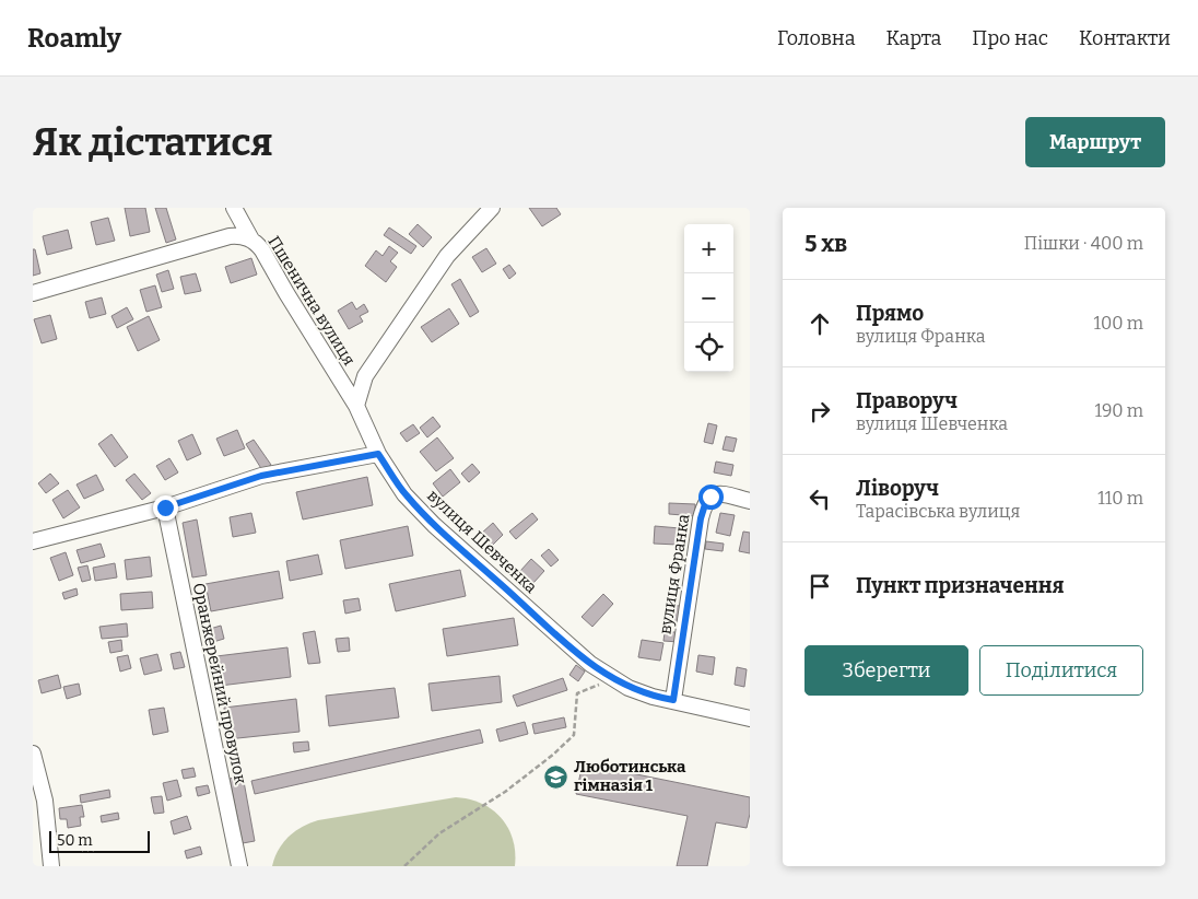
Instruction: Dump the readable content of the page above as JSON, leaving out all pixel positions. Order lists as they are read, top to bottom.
{
  "streets": {
    "street": [
      "Пшенична вулиця",
      "вулиця Шевченка",
      "вулиця Франка",
      "Оранжерейний провулок"
    ]
  },
  "crossings": [
    ["Пшенична вулиця", "вулиця Шевченка"],
    ["вулиця Шевченка", "вулиця Франка"]
  ],
  "places": {
    "school or university": ["Люботинська гiмназiя 1"]
  },
  "scale_bar": "50 m",
  "page": {
    "header": "Roamly",
    "nav": [
      "Головна",
      "Карта",
      "Про нас",
      "Контакти"
    ],
    "buttons": [
      "Маршрут",
      ["Зберегти", "Поділитися"]
    ],
    "title": "Як дістатися",
    "heading": ["5 хв", "Пішки · 400 m"],
    "map_buttons": ["+", "−"],
    "list": [
      ["Прямо", "вулиця Франка", "100 m"],
      ["Праворуч", "вулиця Шевченка", "190 m"],
      ["Ліворуч", "Тарасівська вулиця", "110 m"],
      "Пункт призначення"
    ],
    "scale": "50 m"
  }
}
